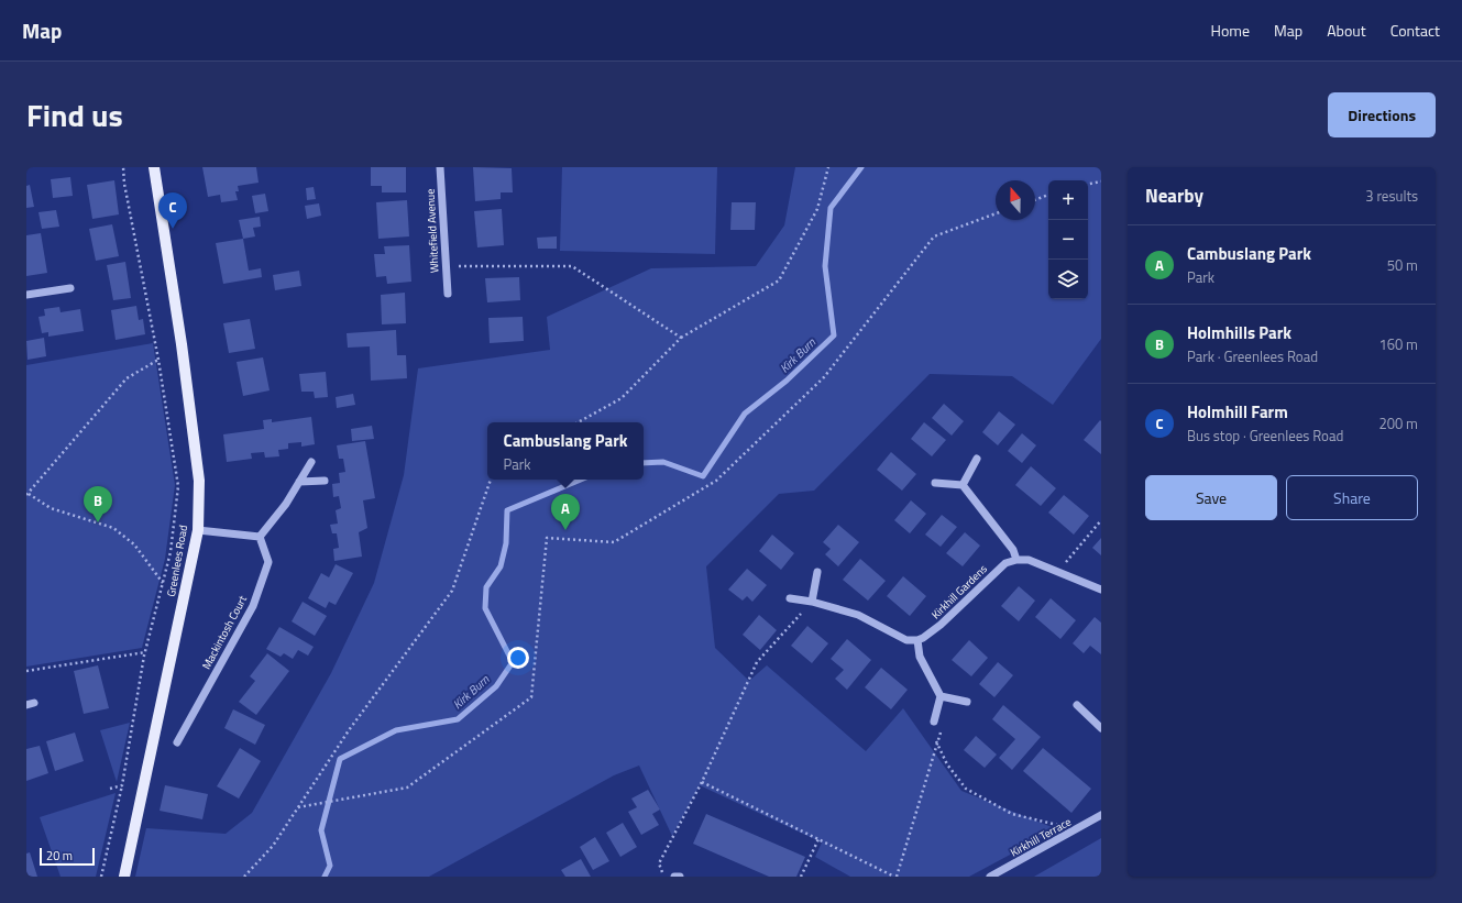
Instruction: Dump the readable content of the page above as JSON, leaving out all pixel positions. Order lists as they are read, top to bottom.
{
  "streets": {
    "main road": ["Greenlees Road"],
    "street": [
      "Whitefield Avenue",
      "Kirkhill Gardens",
      "Mackintosh Court",
      "Kirkhill Terrace"
    ]
  },
  "water": ["Kirk Burn"],
  "scale_bar": "20 m",
  "north": "top",
  "page": {
    "header": "Map",
    "nav": [
      "Home",
      "Map",
      "About",
      "Contact"
    ],
    "title": "Find us",
    "buttons": [
      "Directions",
      ["Save", "Share"]
    ],
    "heading": ["Nearby", "3 results"],
    "map_buttons": ["+", "−"],
    "pins": ["C", "B", "A"],
    "list": [
      {
        "mark": "A",
        "name": "Cambuslang Park",
        "note": "Park",
        "value": "50 m"
      },
      {
        "mark": "B",
        "name": "Holmhills Park",
        "note": "Park · Greenlees Road",
        "value": "160 m"
      },
      {
        "mark": "C",
        "name": "Holmhill Farm",
        "note": "Bus stop · Greenlees Road",
        "value": "200 m"
      }
    ],
    "popup": ["Cambuslang Park", "Park"],
    "scale": "20 m"
  }
}
